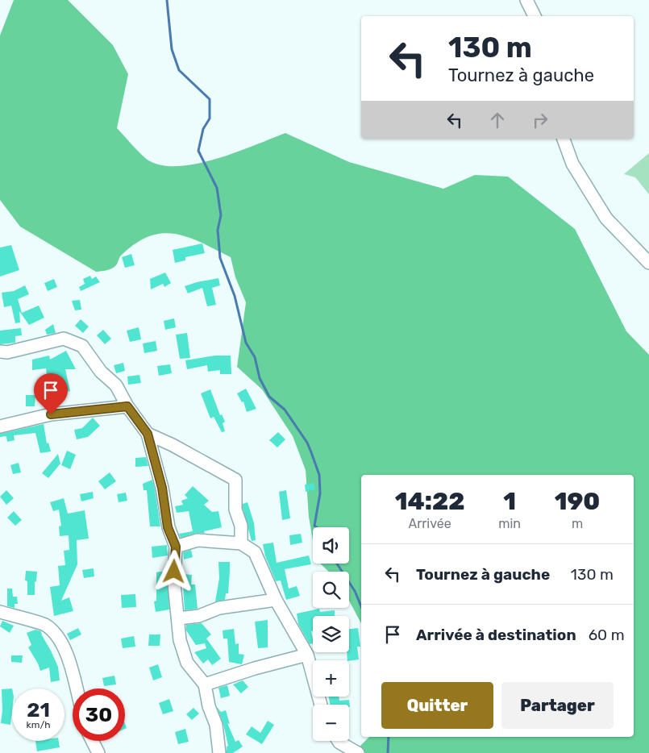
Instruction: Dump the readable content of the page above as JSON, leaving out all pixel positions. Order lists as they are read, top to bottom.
{
  "page": {
    "turn": ["130 m", "Tournez à gauche"],
    "eta": [
      "14:22",
      "Arrivée",
      "1",
      "min",
      "190",
      "m"
    ],
    "map_buttons": ["+", "−"],
    "list": [
      {
        "name": "Tournez à gauche",
        "value": "130 m"
      },
      {
        "name": "Arrivée à destination",
        "value": "60 m"
      }
    ],
    "buttons": ["Quitter", "Partager"],
    "speed": "21 km/h",
    "limit": "30"
  }
}
